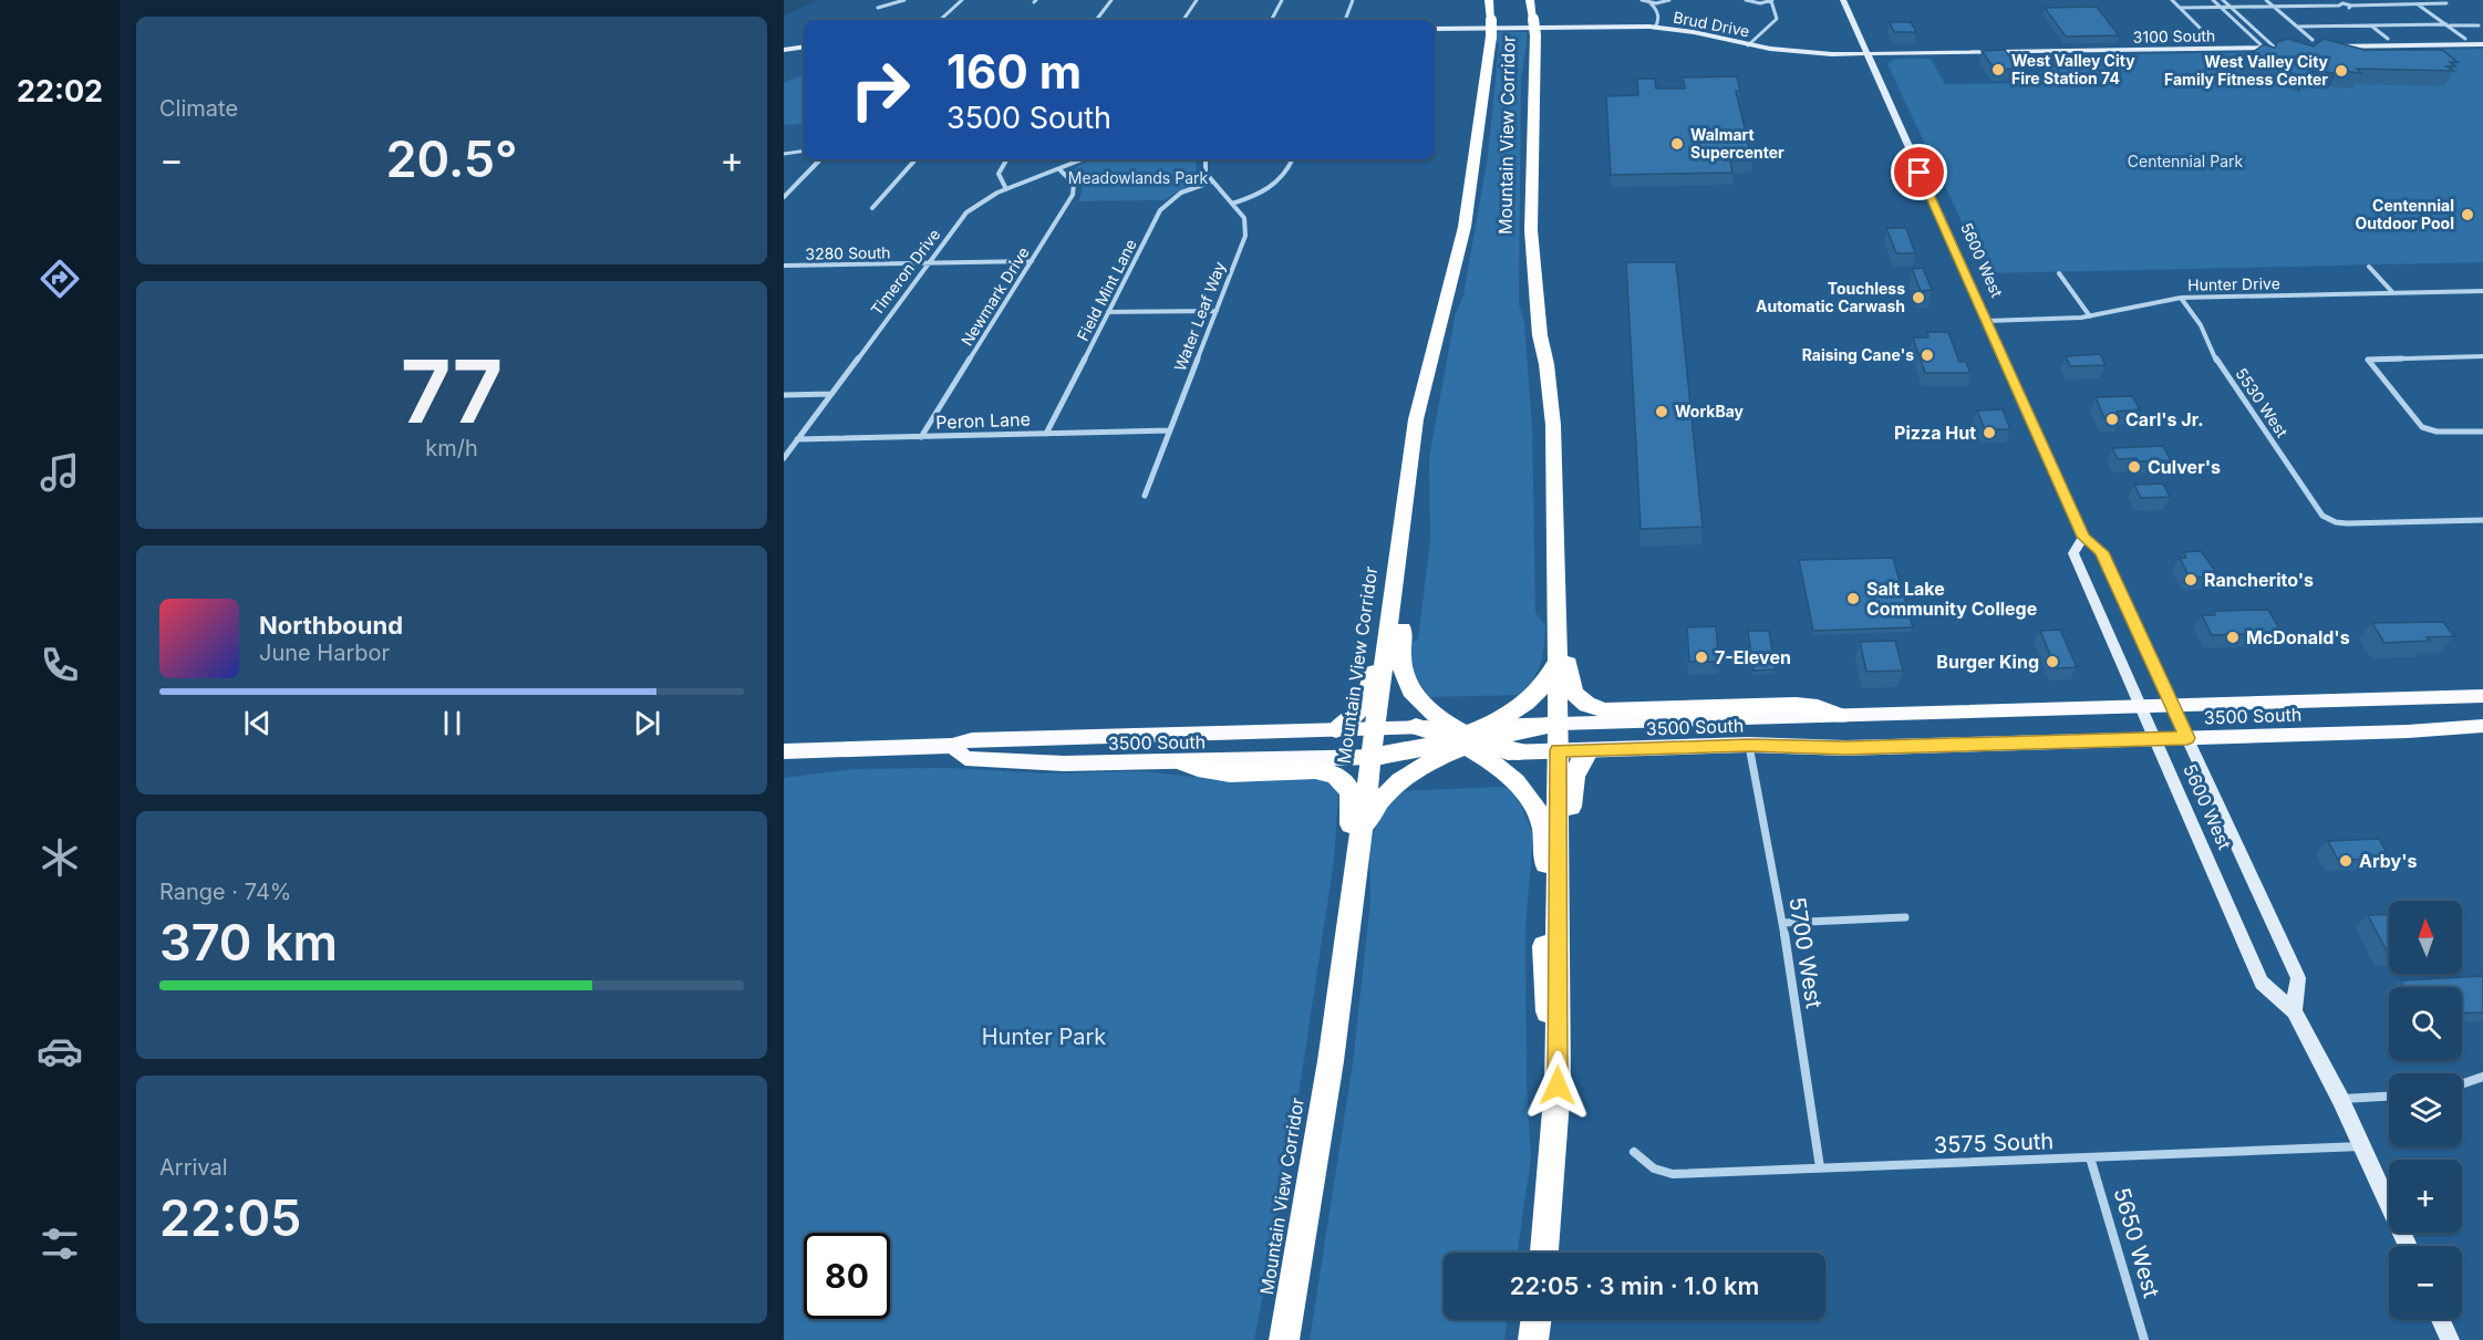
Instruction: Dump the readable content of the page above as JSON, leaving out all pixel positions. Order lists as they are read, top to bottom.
{
  "streets": {
    "highway": ["Mountain View Corridor"],
    "main road": [
      "Brud Drive",
      "3100 South",
      "5600 West",
      "3500 South"
    ],
    "street": [
      "3280 South",
      "Timeron Drive",
      "Hunter Drive",
      "Field Mint Lane",
      "Newmark Drive",
      "Water Leaf Way",
      "5530 West",
      "Peron Lane",
      "5700 West",
      "3575 South",
      "5650 West"
    ]
  },
  "crossings": [
    ["Brud Drive", "3100 South"],
    ["Brud Drive", "5600 West"],
    ["3100 South", "5600 West"],
    ["Mountain View Corridor", "3500 South"],
    ["3280 South", "Timeron Drive"],
    ["3280 South", "Newmark Drive"],
    ["5600 West", "Hunter Drive"],
    ["5600 West", "3500 South"],
    ["5600 West", "3575 South"],
    ["Timeron Drive", "Newmark Drive"],
    ["Timeron Drive", "Peron Lane"],
    ["Hunter Drive", "5530 West"],
    ["Field Mint Lane", "Water Leaf Way"],
    ["Field Mint Lane", "Peron Lane"],
    ["Newmark Drive", "Peron Lane"],
    ["Water Leaf Way", "Peron Lane"],
    ["3500 South", "5700 West"],
    ["5700 West", "3575 South"],
    ["3575 South", "5650 West"]
  ],
  "parks": ["Centennial Park", "Meadowlands Park", "Hunter Park"],
  "places": [
    "West Valley City Fire Station 74",
    "West Valley City Family Fitness Center",
    "Walmart Supercenter",
    "Centennial Outdoor Pool",
    "Touchless Automatic Carwash",
    "Raising Cane's",
    "WorkBay",
    "Carl's Jr.",
    "Pizza Hut",
    "Culver's",
    "Rancherito's",
    "Salt Lake Community College",
    "McDonald's",
    "7-Eleven",
    "Burger King",
    "Arby's"
  ],
  "north": "top",
  "page": {
    "tabs": "22:02",
    "tile": [
      "Climate",
      ["77", "km/h"],
      ["Range · 74%", "370 km"],
      ["Arrival", "22:05"]
    ],
    "turn": ["160 m", "3500 South"],
    "heat": ["−", "20.5°", "+"],
    "song": ["Northbound", "June Harbor"],
    "map_buttons": ["+", "−"],
    "limit": "80",
    "trip": "22:05 · 3 min · 1.0 km"
  }
}
